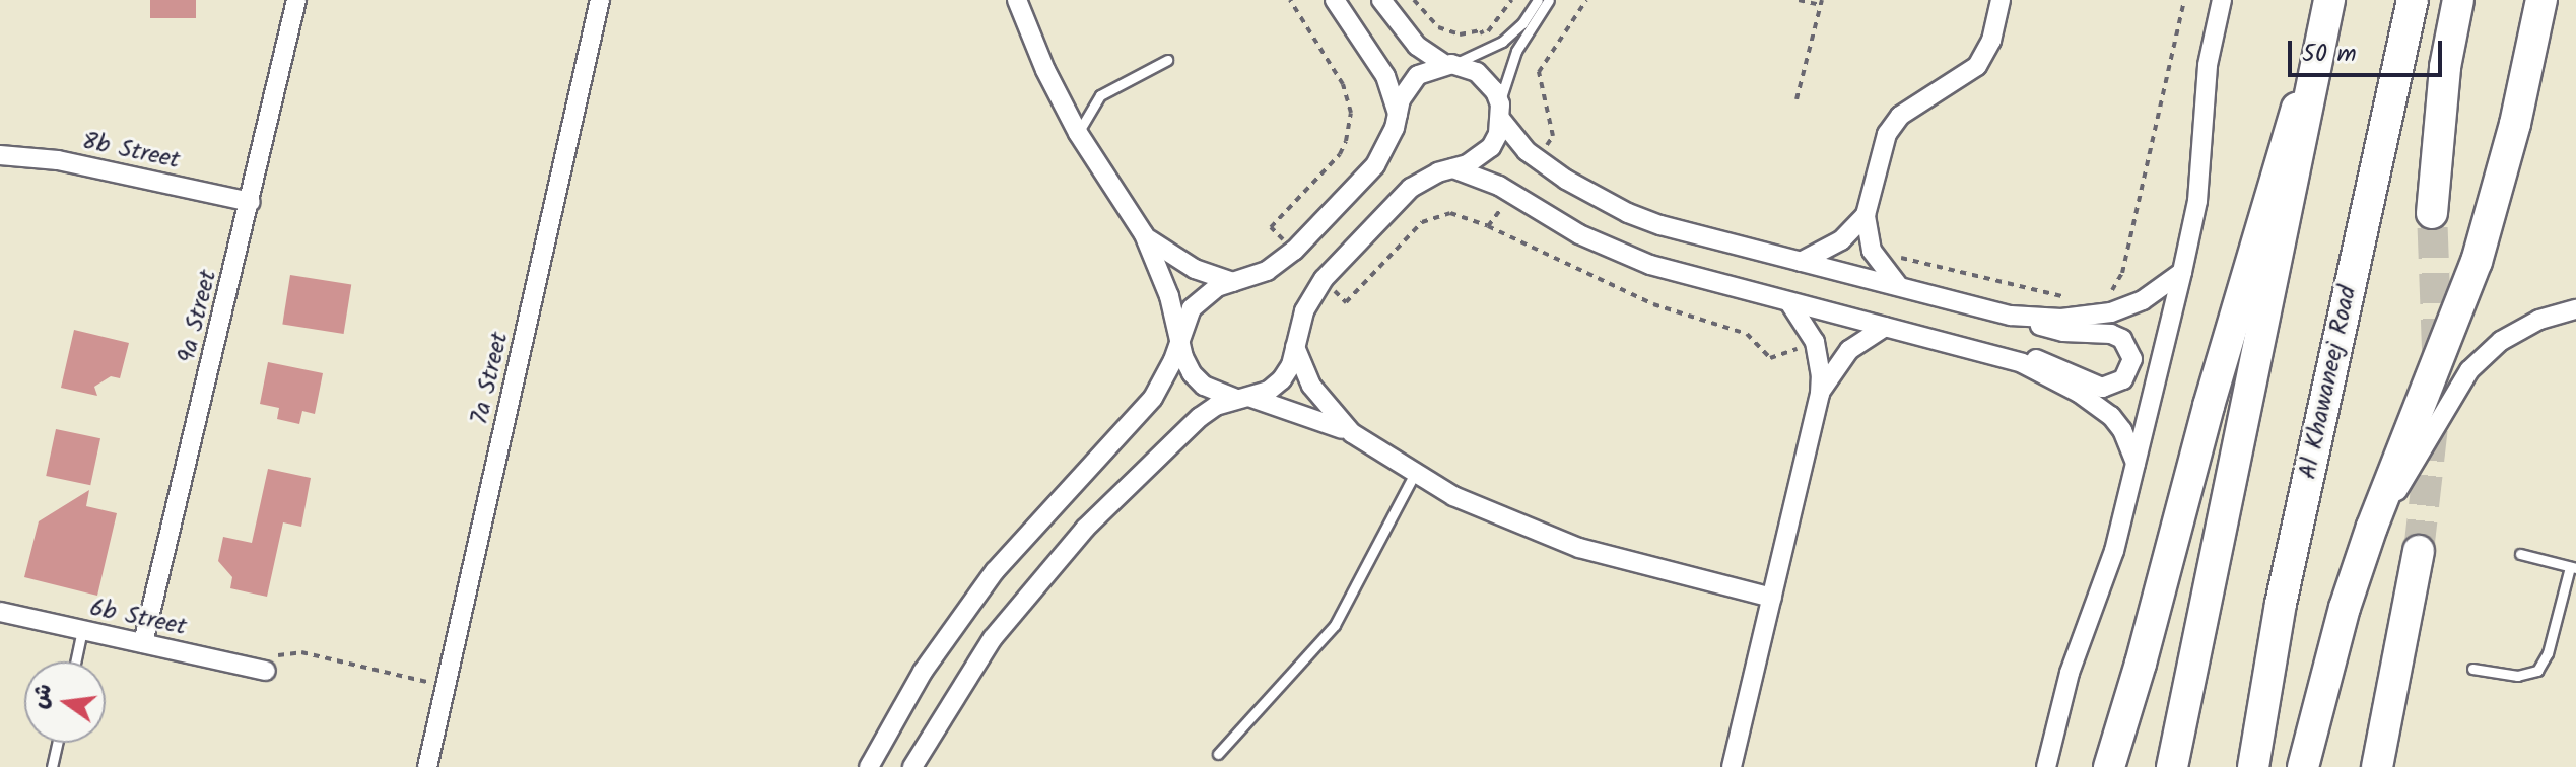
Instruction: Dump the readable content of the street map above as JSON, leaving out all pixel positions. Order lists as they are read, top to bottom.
{
  "streets": {
    "main road": ["Al Khawaneej Road"],
    "street": [
      "8b Street",
      "9a Street",
      "7a Street",
      "6b Street"
    ]
  },
  "crossings": [
    ["8b Street", "9a Street"],
    ["9a Street", "6b Street"]
  ],
  "scale_bar": "50 m",
  "north": "left"
}
